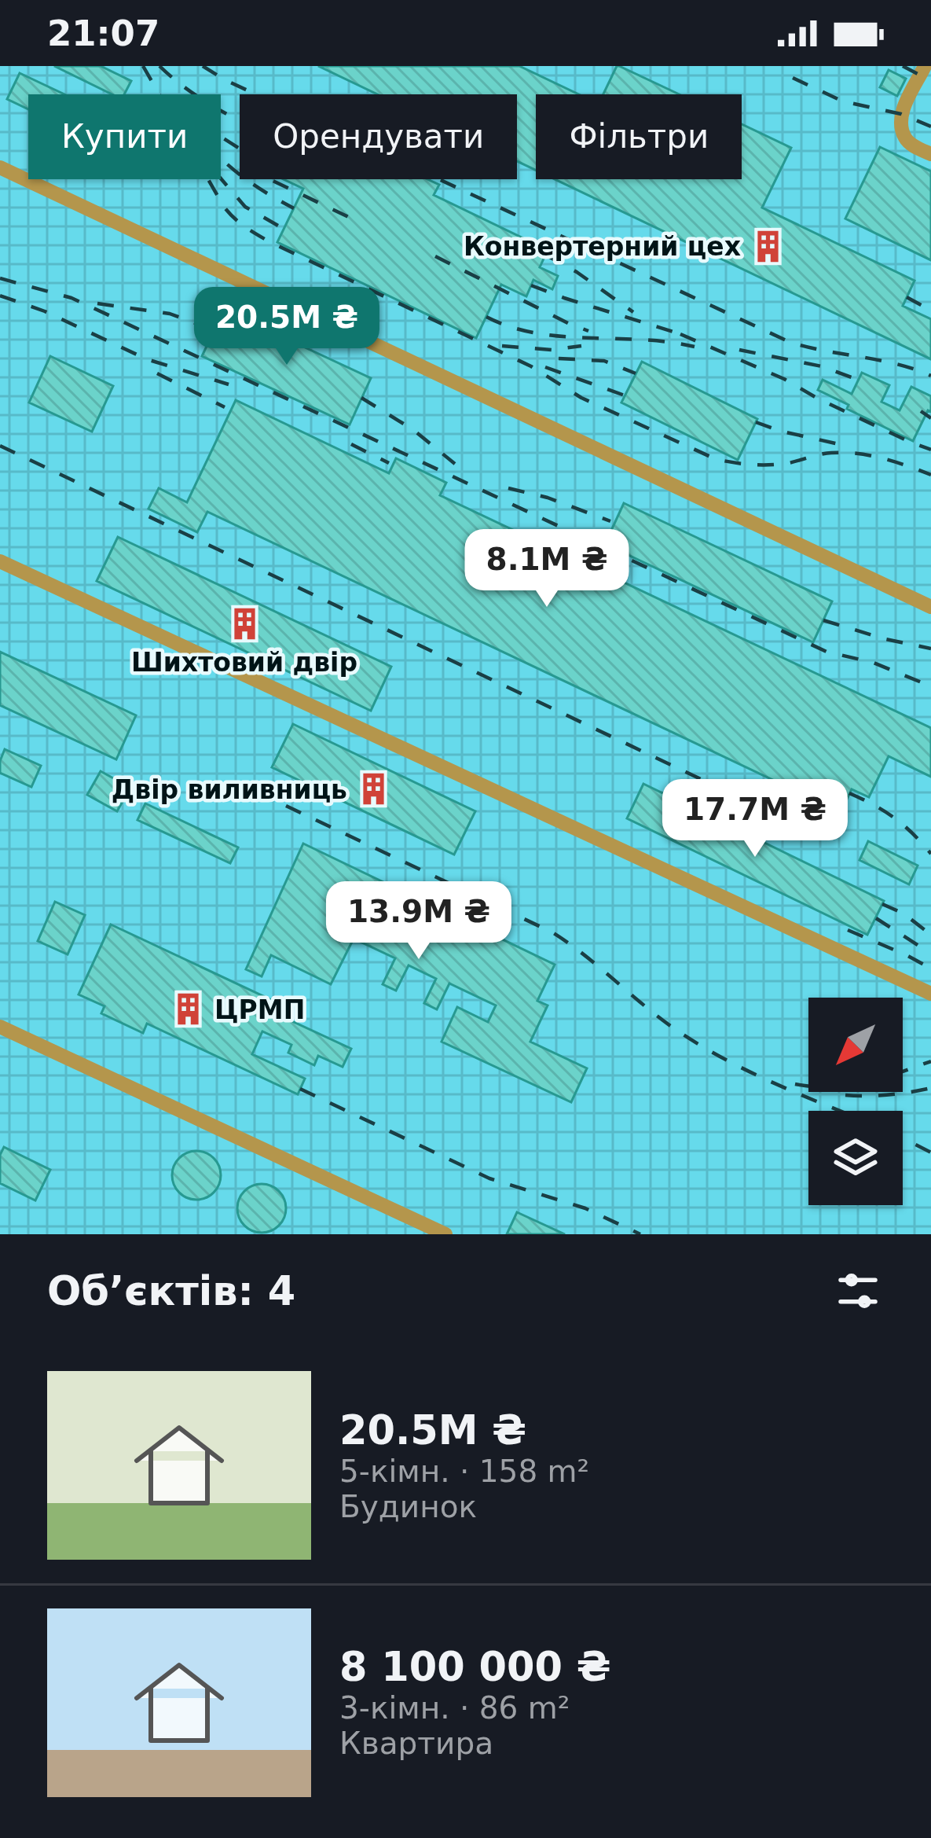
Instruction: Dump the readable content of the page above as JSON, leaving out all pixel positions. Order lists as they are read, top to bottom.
{
  "places": {
    "building": [
      "Конвертерний цех",
      "Шихтовий двір",
      "Двір виливниць",
      "ЦРМП"
    ]
  },
  "north": "bottom left",
  "page": {
    "status": "21:07",
    "chip": ["Купити", "Орендувати", "Фільтри"],
    "price": [
      "20.5M ₴",
      "8.1M ₴",
      "17.7M ₴",
      "13.9M ₴"
    ],
    "heading": "Об’єктів: 4",
    "list": [
      {
        "name": "20.5M ₴",
        "note": "5-кімн. · 158 m² · Будинок"
      },
      {
        "name": "8 100 000 ₴",
        "note": "3-кімн. · 86 m² · Квартира"
      }
    ]
  }
}
